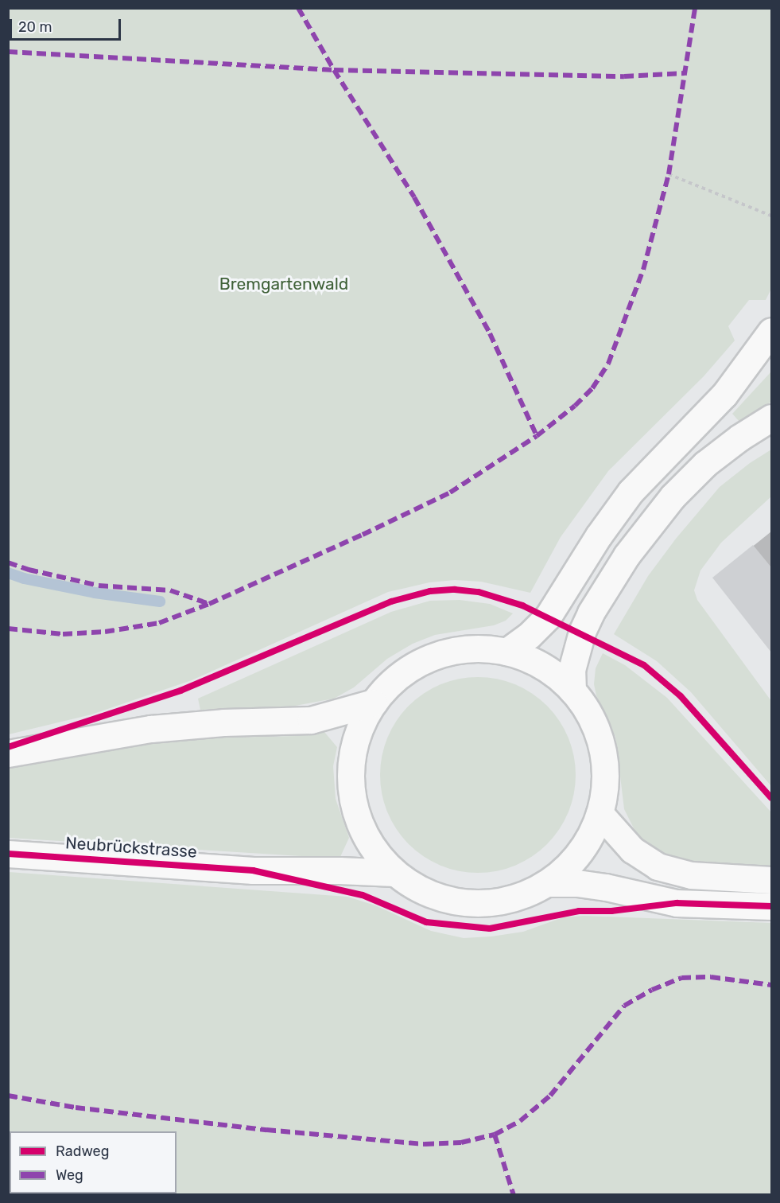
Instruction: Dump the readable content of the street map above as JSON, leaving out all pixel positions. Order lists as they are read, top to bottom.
{
  "streets": {
    "main road": ["Neubrückstrasse"]
  },
  "parks": ["Bremgartenwald"],
  "legend": ["Radweg", "Weg"],
  "scale_bar": "20 m"
}
